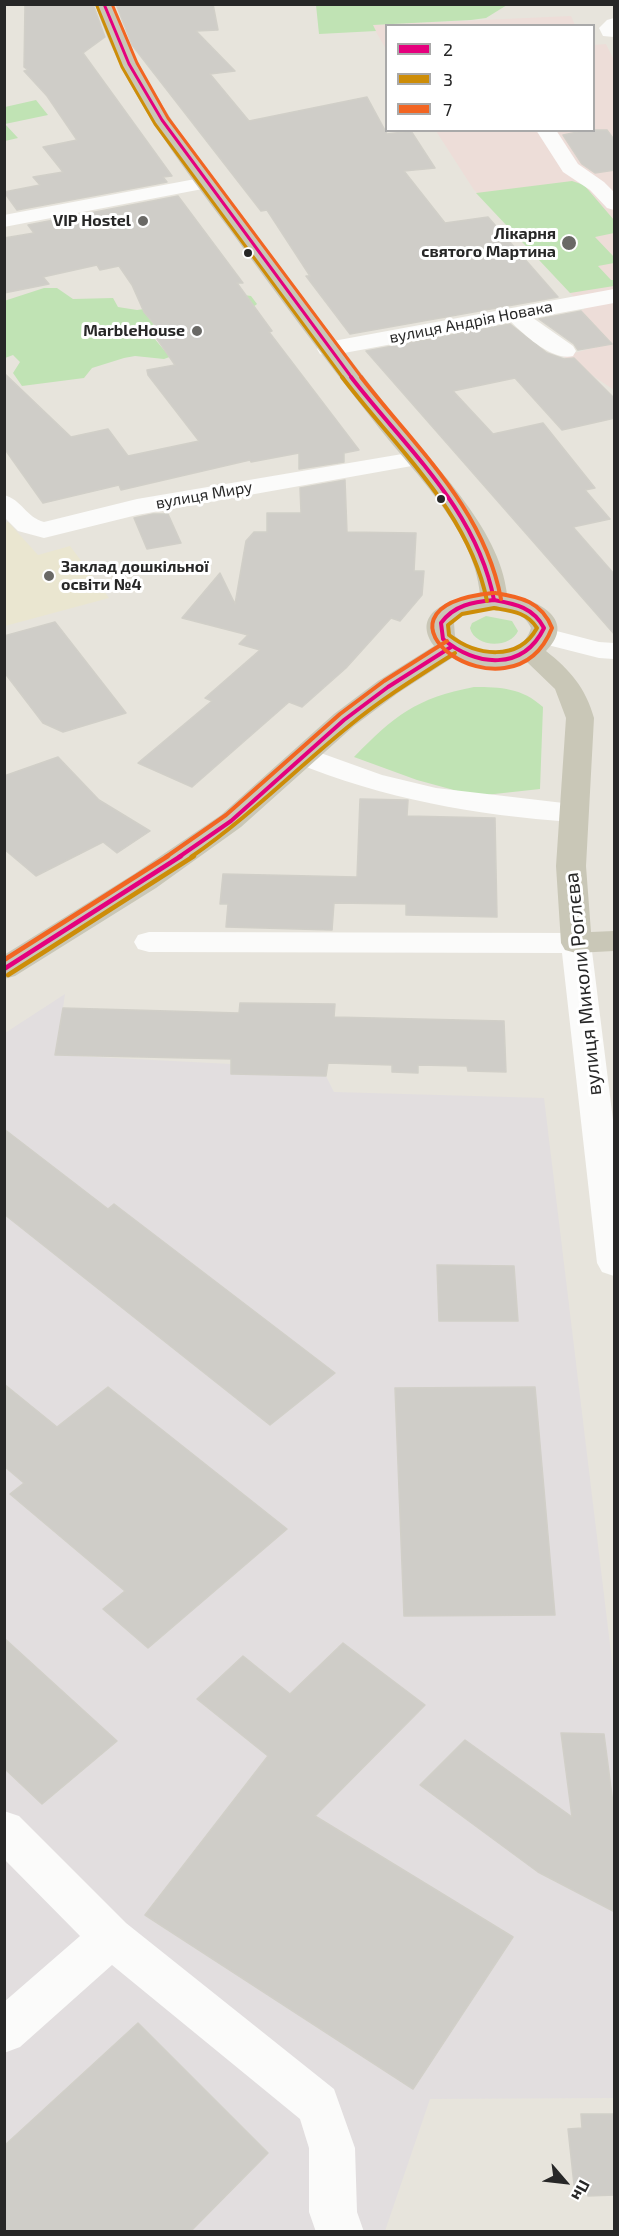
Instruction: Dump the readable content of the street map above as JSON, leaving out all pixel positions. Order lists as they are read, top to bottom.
{
  "streets": {
    "main road": ["вулиця Миколи Роглєва"],
    "street": ["вулиця Андрія Новака", "вулиця Миру"]
  },
  "places": [
    "VIP Hostel",
    "Лікарня святого Мартина",
    "MarbleHouse",
    "Заклад дошкільної освіти №4"
  ],
  "lines": ["transit line 2", "transit line 7", "transit line 3"],
  "legend": ["2", "3", "7"],
  "north": "bottom right"
}
